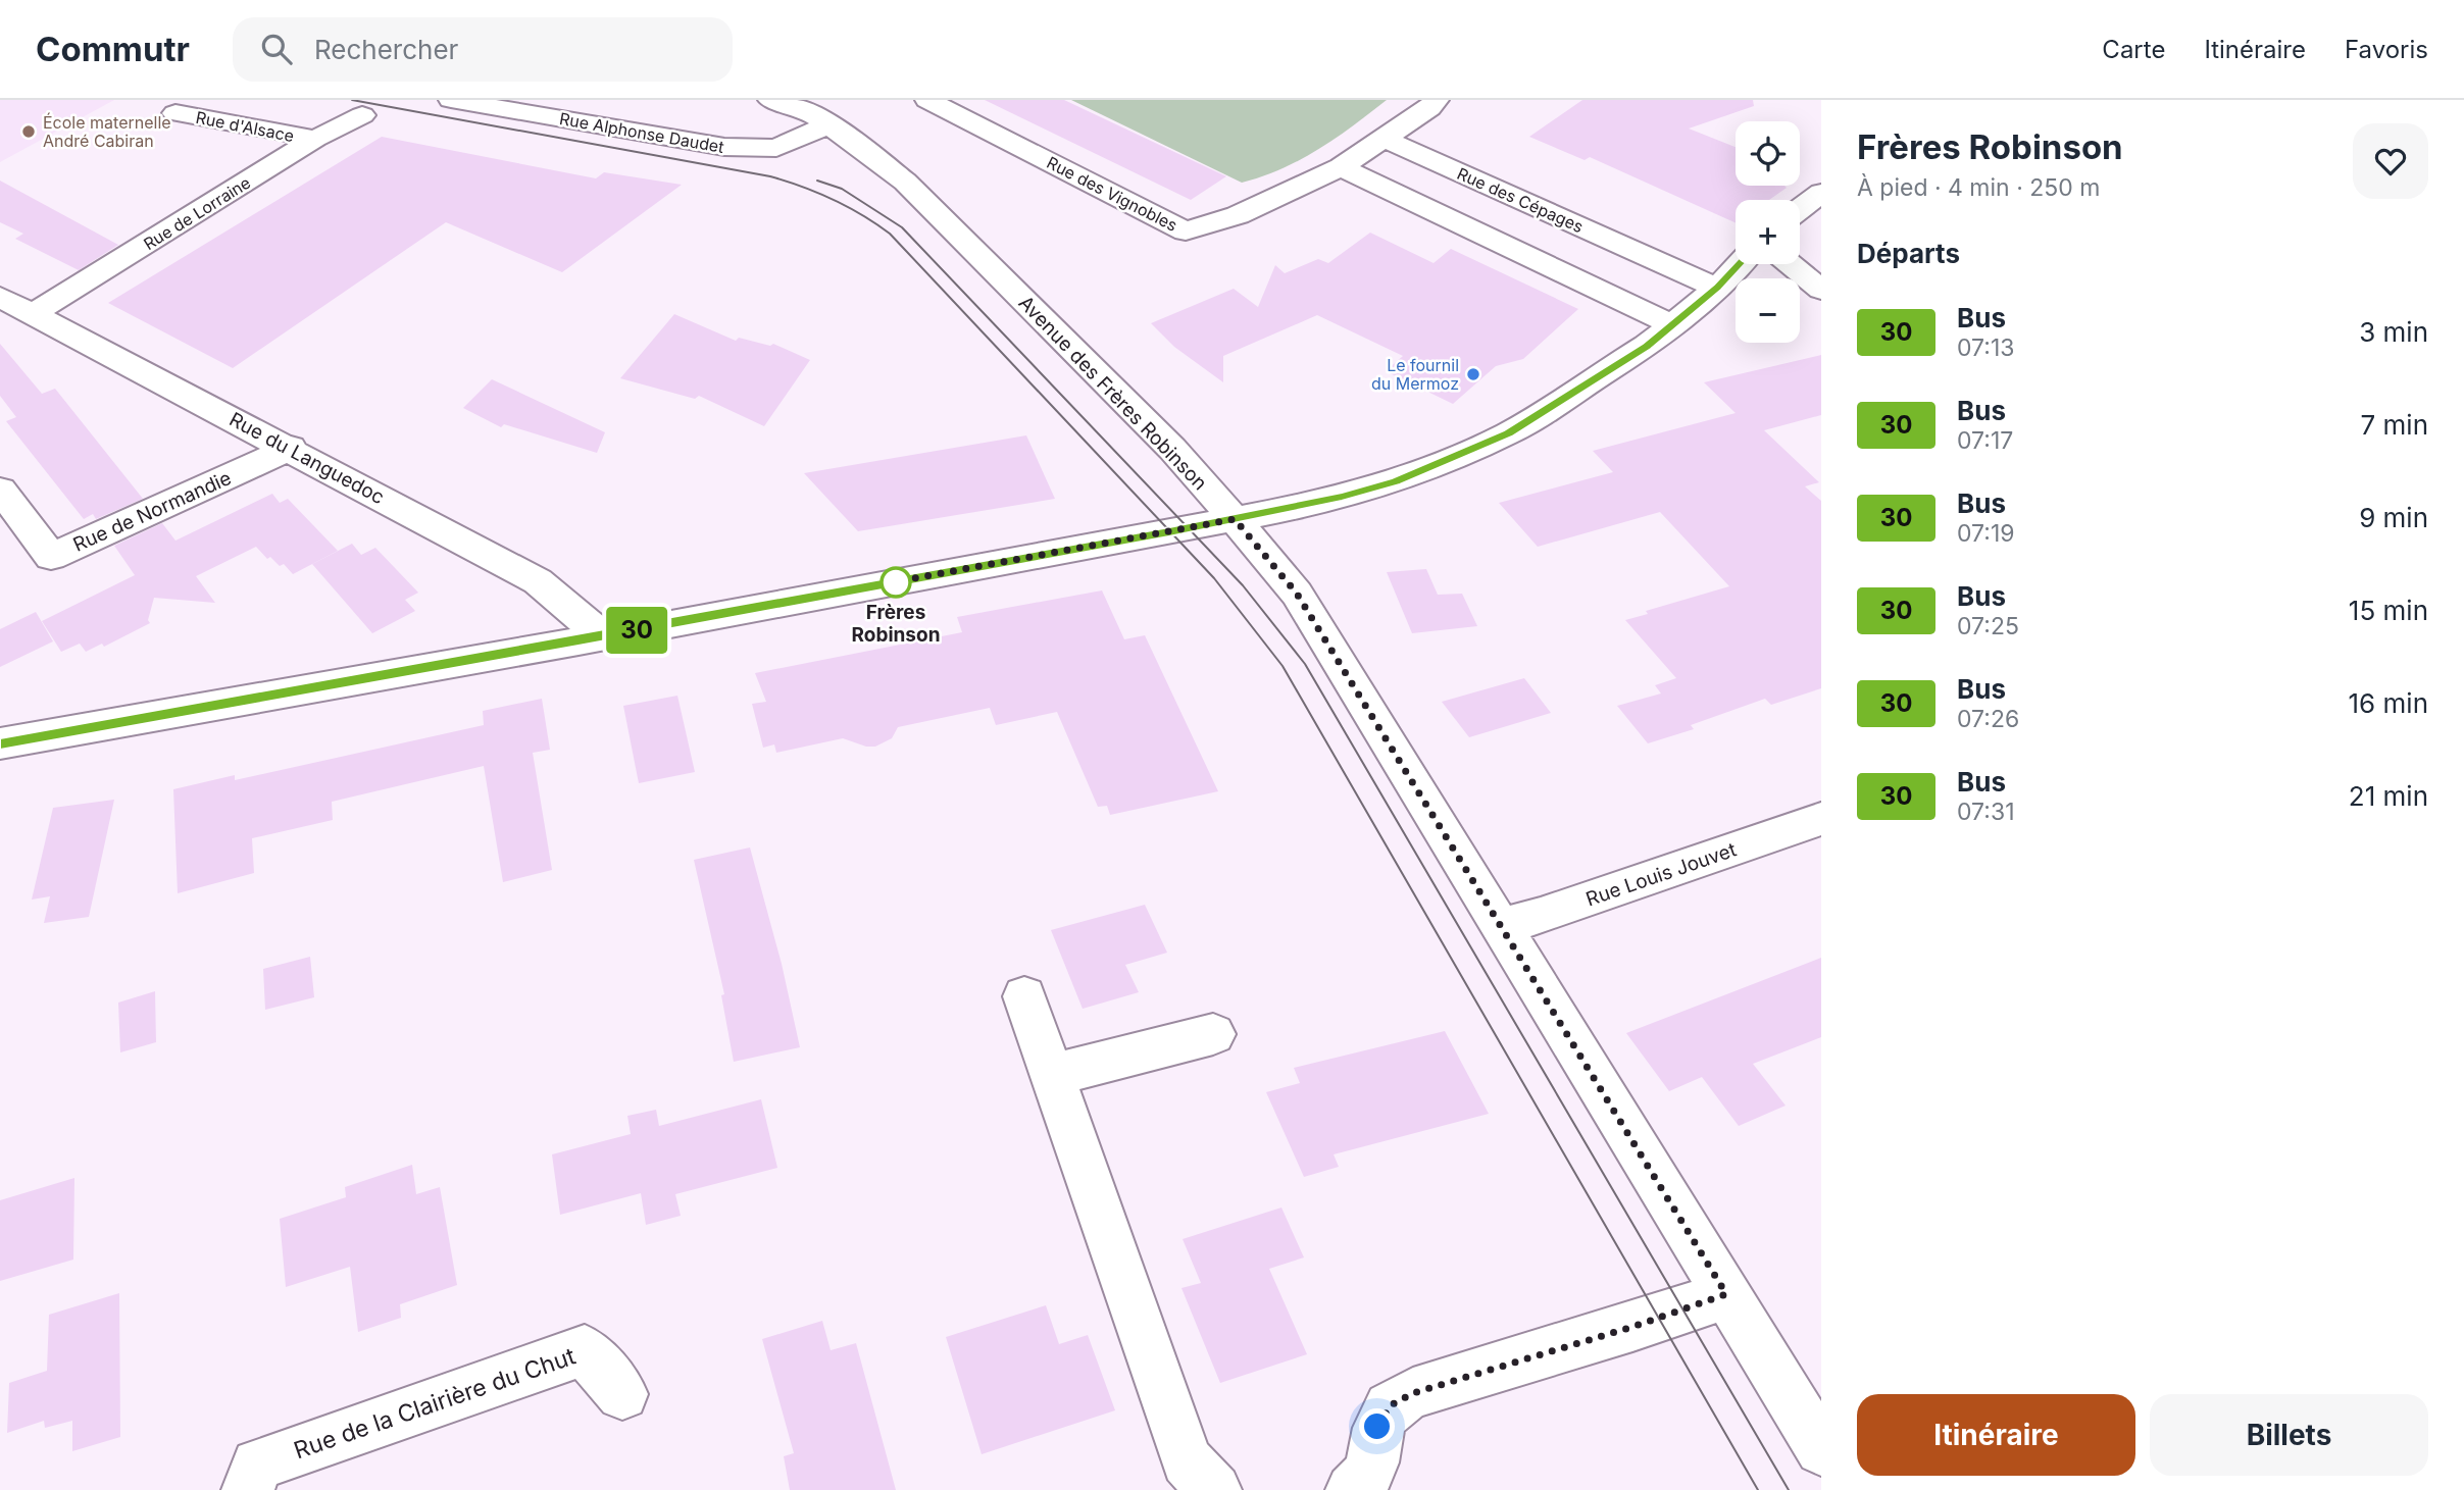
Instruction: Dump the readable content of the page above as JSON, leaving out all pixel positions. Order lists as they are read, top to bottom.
{
  "streets": {
    "street": [
      "Rue d'Alsace",
      "Rue Alphonse Daudet",
      "Rue des Vignobles",
      "Rue des Cépages",
      "Rue de Lorraine",
      "Avenue des Frères Robinson",
      "Rue du Languedoc",
      "Rue de Normandie",
      "Rue Louis Jouvet",
      "Rue de la Clairière du Chut"
    ]
  },
  "crossings": [
    ["Rue d'Alsace", "Rue de Lorraine"],
    ["Rue Alphonse Daudet", "Avenue des Frères Robinson"],
    ["Rue des Vignobles", "Rue des Cépages"],
    ["Rue de Lorraine", "Rue du Languedoc"],
    ["Avenue des Frères Robinson", "Rue Louis Jouvet"],
    ["Rue du Languedoc", "Rue de Normandie"]
  ],
  "places": ["École maternelle André Cabiran", "Le fournil du Mermoz", "Frères Robinson"],
  "lines": ["bus line 30"],
  "page": {
    "header": "Commutr",
    "search": "Rechercher",
    "nav": ["Carte", "Itinéraire", "Favoris"],
    "on_map": "30",
    "heading": [
      ["Frères Robinson", "À pied · 4 min · 250 m"],
      "Départs"
    ],
    "map_buttons": ["+", "−"],
    "list": [
      {
        "mark": "30",
        "name": "Bus",
        "note": "07:13",
        "value": "3 min"
      },
      {
        "mark": "30",
        "name": "Bus",
        "note": "07:17",
        "value": "7 min"
      },
      {
        "mark": "30",
        "name": "Bus",
        "note": "07:19",
        "value": "9 min"
      },
      {
        "mark": "30",
        "name": "Bus",
        "note": "07:25",
        "value": "15 min"
      },
      {
        "mark": "30",
        "name": "Bus",
        "note": "07:26",
        "value": "16 min"
      },
      {
        "mark": "30",
        "name": "Bus",
        "note": "07:31",
        "value": "21 min"
      }
    ],
    "buttons": ["Itinéraire", "Billets"]
  }
}
